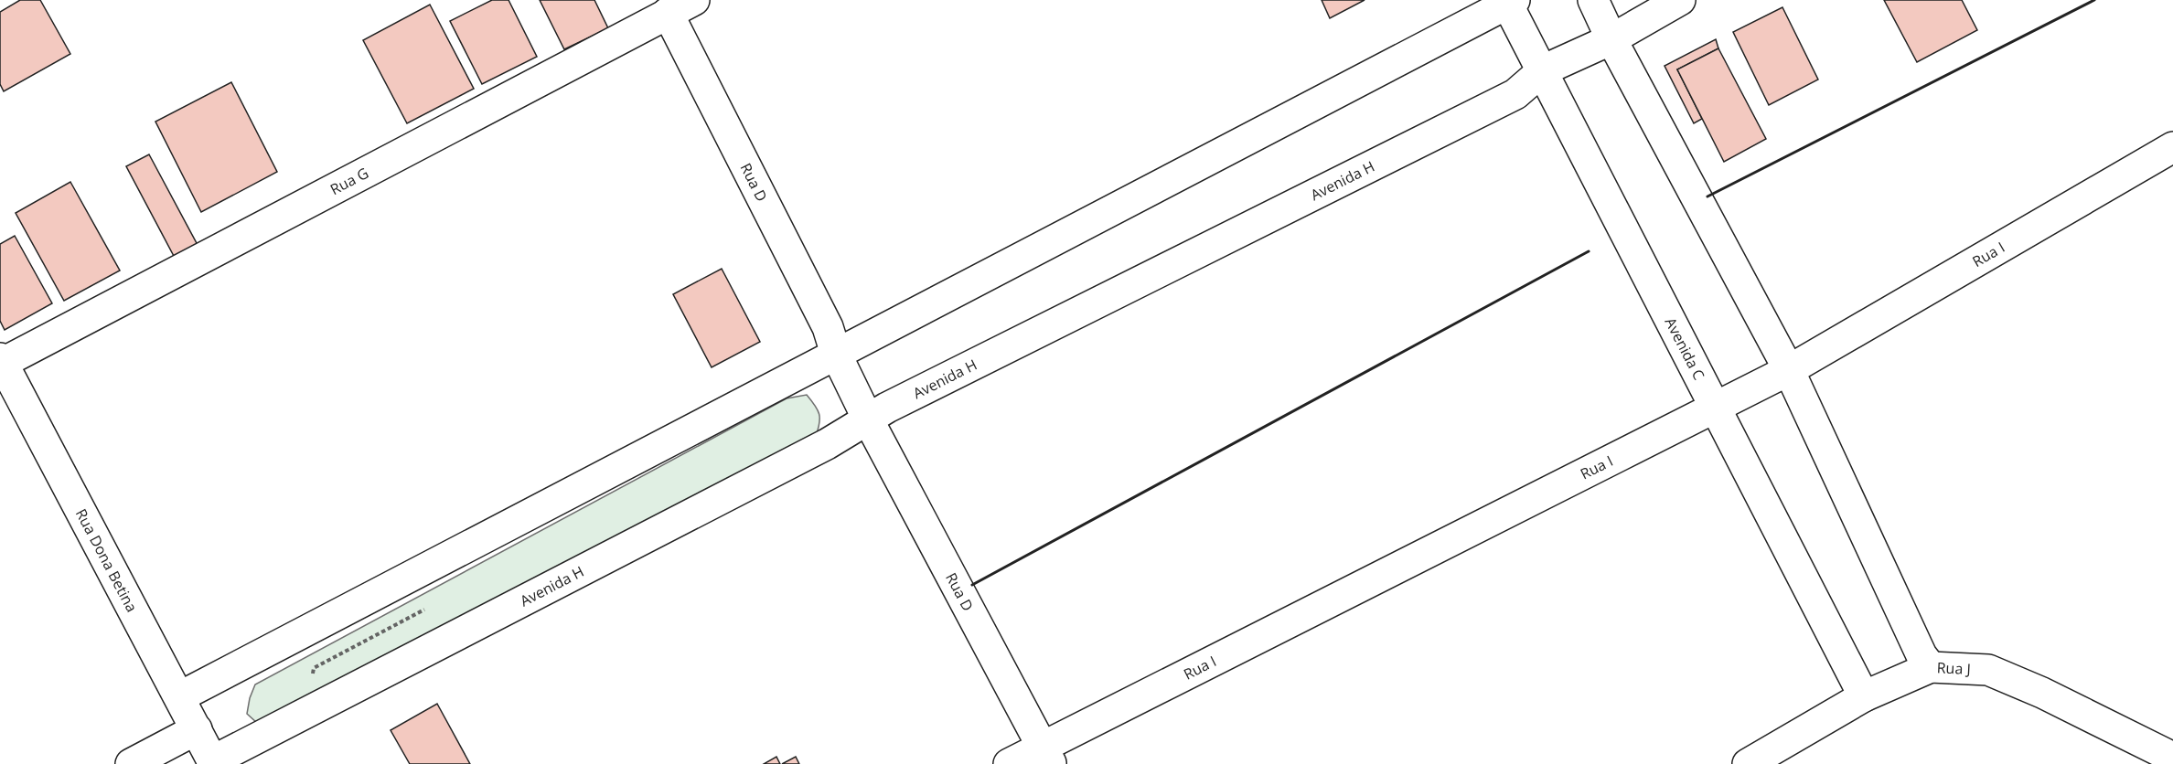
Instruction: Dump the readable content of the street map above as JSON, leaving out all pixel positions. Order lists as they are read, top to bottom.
{
  "streets": {
    "street": [
      "Avenida H",
      "Rua G",
      "Rua D",
      "Rua I",
      "Avenida C",
      "Rua Dona Betina",
      "Rua J"
    ]
  },
  "crossings": [
    ["Avenida H", "Rua D"],
    ["Avenida H", "Avenida C"],
    ["Avenida H", "Rua Dona Betina"],
    ["Rua G", "Rua D"],
    ["Rua G", "Rua Dona Betina"],
    ["Rua D", "Rua I"],
    ["Rua I", "Avenida C"],
    ["Avenida C", "Rua J"]
  ]
}
